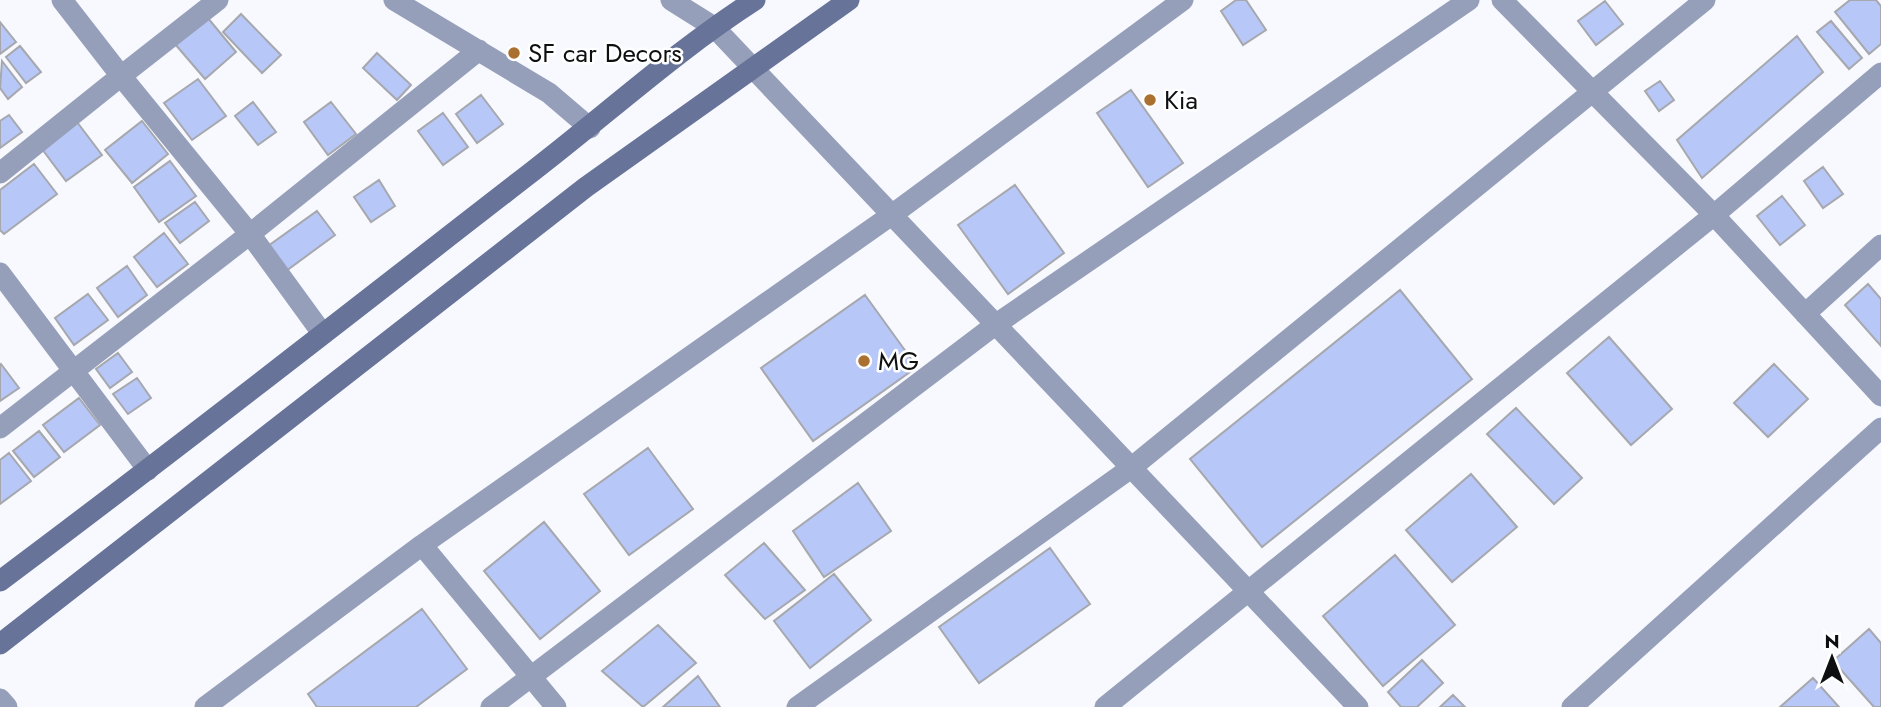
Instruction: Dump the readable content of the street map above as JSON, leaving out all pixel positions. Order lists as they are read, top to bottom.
{
  "places": ["SF car Decors", "Kia", "MG"],
  "north": "top"
}
